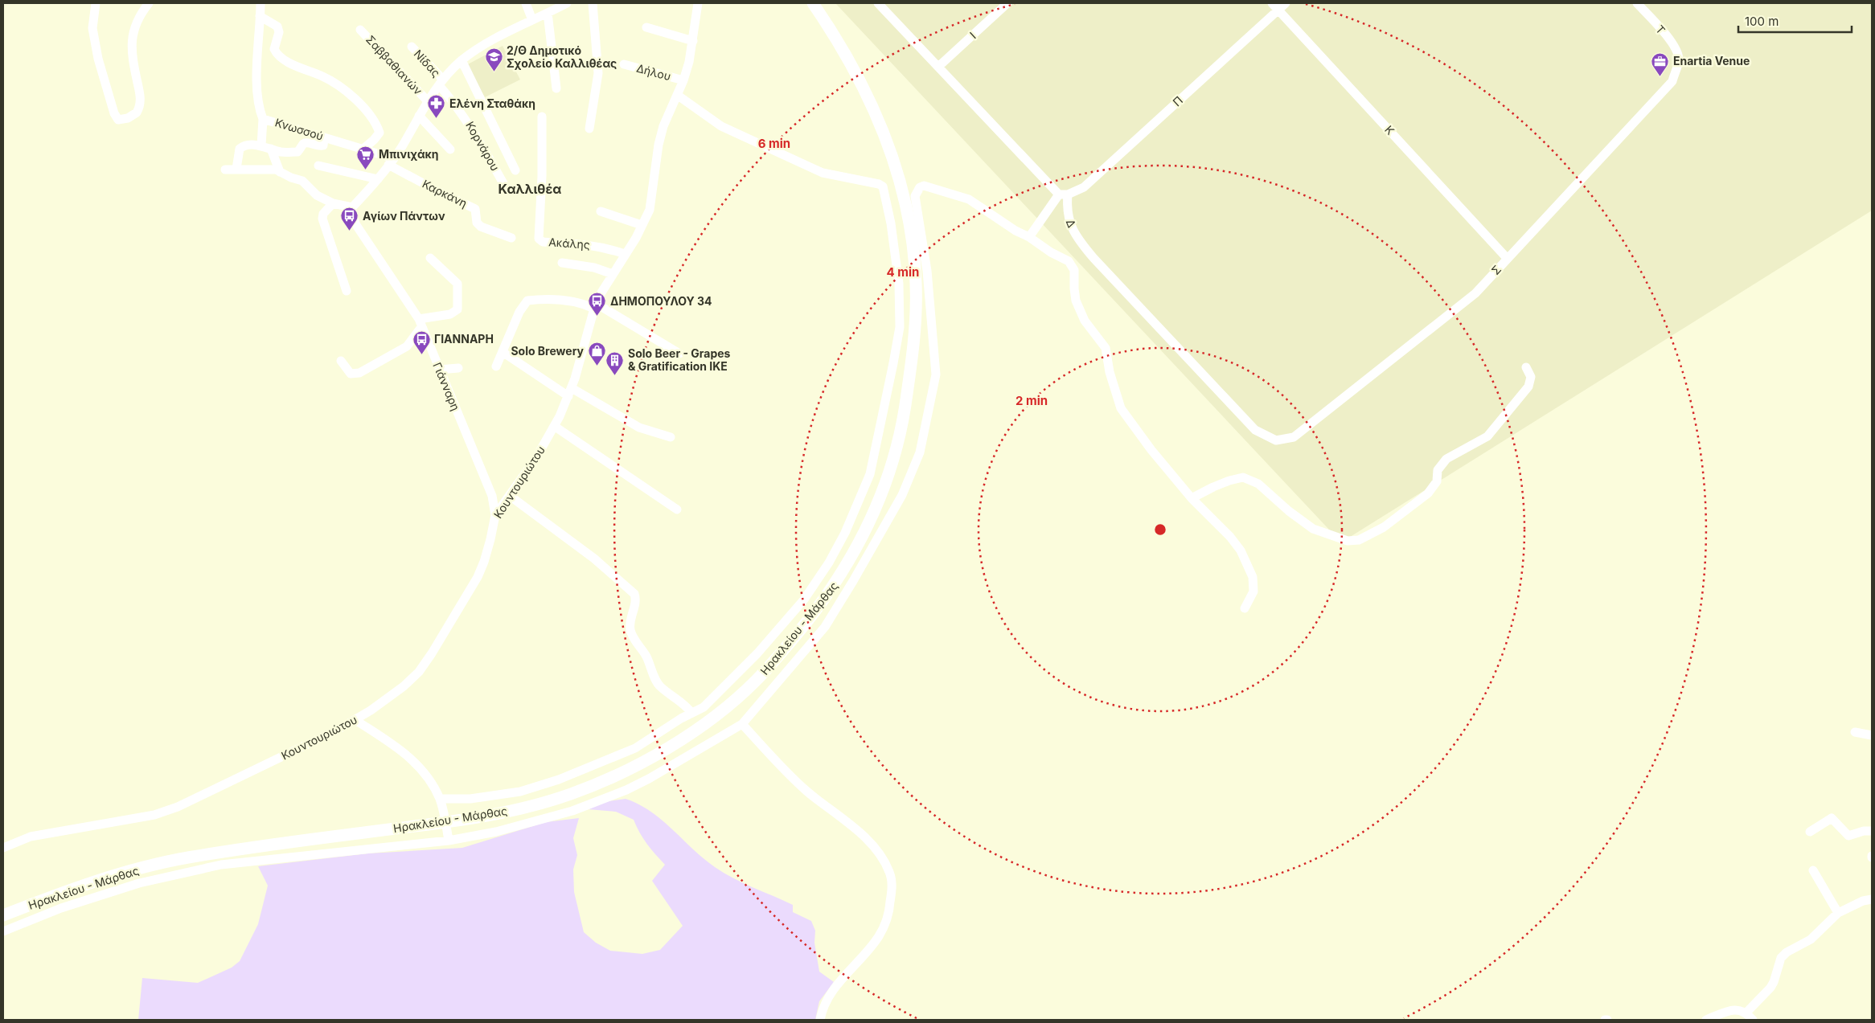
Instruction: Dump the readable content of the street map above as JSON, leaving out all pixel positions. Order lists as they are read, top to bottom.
{
  "streets": {
    "main road": ["Ηρακλείου - Μάρθας"],
    "street": [
      "Τ",
      "Ι",
      "Νίδας",
      "Σαββαθιανών",
      "Δήλου",
      "Π",
      "Κνωσσού",
      "Κ",
      "Κορνάρου",
      "Καρκάνη",
      "Δ",
      "Ακάλης",
      "Σ",
      "Γιάνναρη",
      "Κουντουριώτου"
    ]
  },
  "crossings": [
    ["Τ", "Σ"],
    ["Νίδας", "Κορνάρου"],
    ["Δήλου", "Κουντουριώτου"],
    ["Π", "Κ"],
    ["Π", "Δ"],
    ["Κνωσσού", "Καρκάνη"],
    ["Κ", "Σ"],
    ["Δ", "Σ"],
    ["Ακάλης", "Κουντουριώτου"],
    ["Γιάνναρη", "Κουντουριώτου"]
  ],
  "districts": ["Καλλιθέα"],
  "places": {
    "school or university": ["2/Θ Δημοτικό Σχολείο Καλλιθέας"],
    "office": ["Enartia Venue"],
    "pharmacy": ["Ελένη Σταθάκη"],
    "supermarket": ["Μπινιχάκη"],
    "bus stop": ["Αγίων Πάντων", "ΔΗΜΟΠΟΥΛΟΥ 34", "ΓΙΑΝΝΑΡΗ"],
    "shop": ["Solo Brewery"],
    "building": ["Solo Beer - Grapes & Gratification IKE"]
  },
  "scale_bar": "100 m",
  "rings": ["6 min", "4 min", "2 min"]
}
